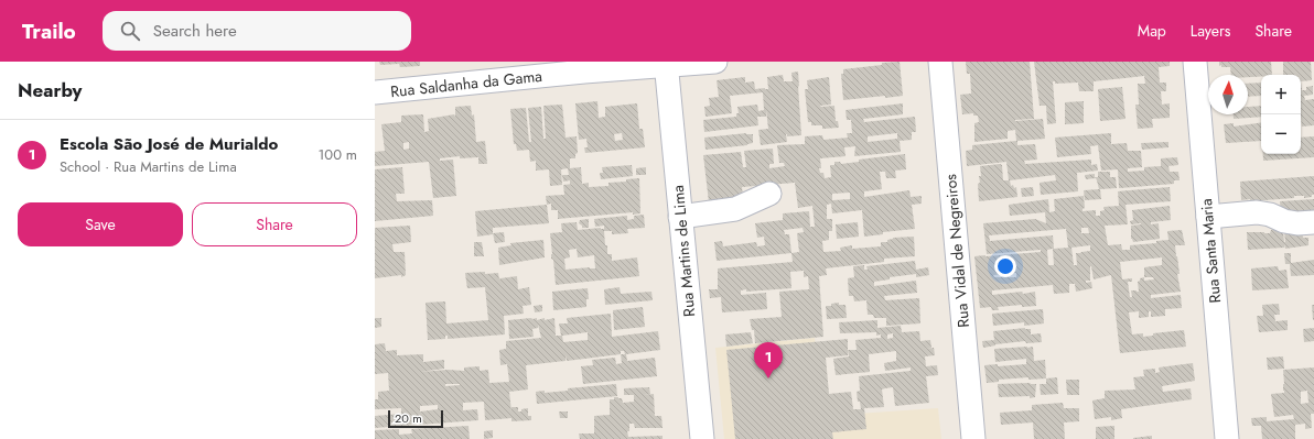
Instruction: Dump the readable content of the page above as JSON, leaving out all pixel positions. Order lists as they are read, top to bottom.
{
  "streets": {
    "street": [
      "Rua Saldanha da Gama",
      "Rua Martins de Lima",
      "Rua Vidal de Negreiros",
      "Rua Santa Maria"
    ]
  },
  "crossings": [
    ["Rua Saldanha da Gama", "Rua Martins de Lima"]
  ],
  "scale_bar": "20 m",
  "north": "top",
  "page": {
    "header": "Trailo",
    "search": "Search here",
    "nav": ["Map", "Layers", "Share"],
    "heading": "Nearby",
    "map_buttons": ["+", "−"],
    "list": [
      {
        "mark": "1",
        "name": "Escola São José de Murialdo",
        "note": "School · Rua Martins de Lima",
        "value": "100 m"
      }
    ],
    "buttons": ["Save", "Share"],
    "pins": "1",
    "scale": "20 m"
  }
}
